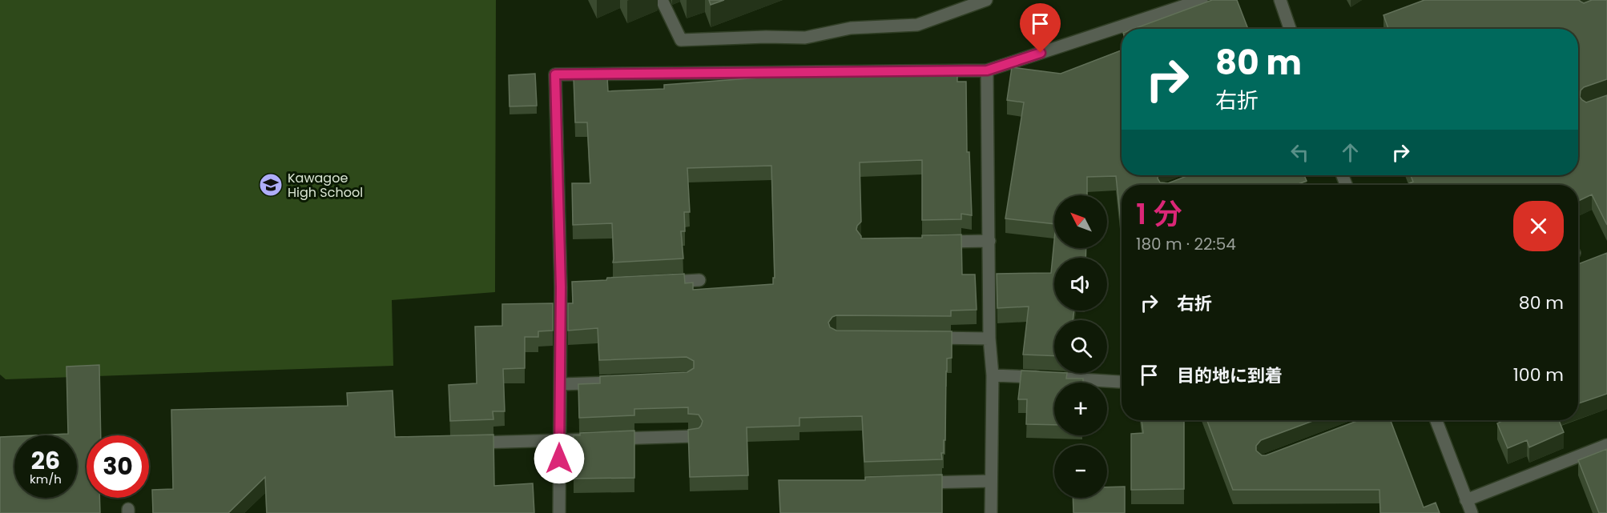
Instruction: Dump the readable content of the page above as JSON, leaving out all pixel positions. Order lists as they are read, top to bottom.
{
  "places": {
    "school or university": ["Kawagoe High School"]
  },
  "north": "top left",
  "page": {
    "turn": ["80 m", "右折"],
    "heading": ["1 分", "180 m · 22:54"],
    "map_buttons": ["+", "−"],
    "list": [
      {
        "name": "右折",
        "value": "80 m"
      },
      {
        "name": "目的地に到着",
        "value": "100 m"
      }
    ],
    "speed": "26 km/h",
    "limit": "30"
  }
}
